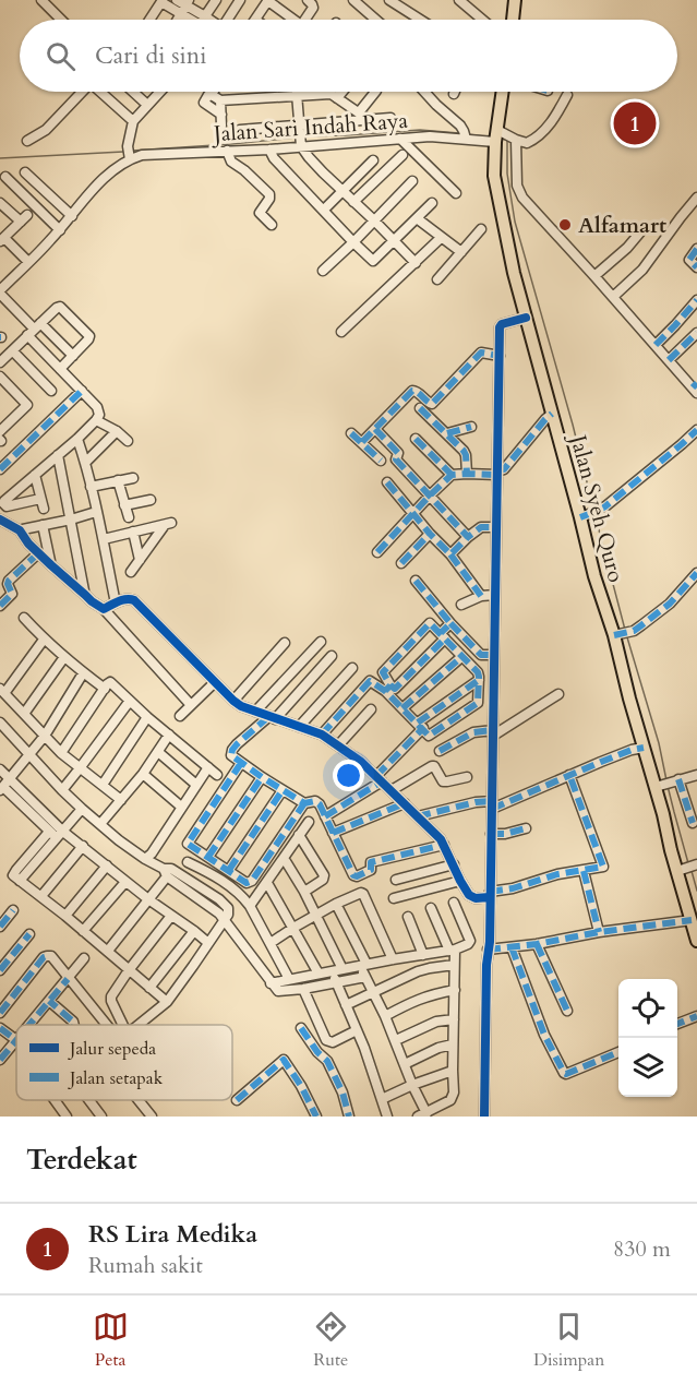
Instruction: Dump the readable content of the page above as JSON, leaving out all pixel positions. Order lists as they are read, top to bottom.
{
  "streets": {
    "main road": ["Jalan Syeh Quro"],
    "street": ["Jalan Sari Indah Raya"]
  },
  "crossings": [
    ["Jalan Sari Indah Raya", "Jalan Syeh Quro"]
  ],
  "places": ["Alfamart"],
  "legend": ["Jalur sepeda", "Jalan setapak"],
  "page": {
    "search": "Cari di sini",
    "pins": "1",
    "heading": "Terdekat",
    "list": [
      {
        "mark": "1",
        "name": "RS Lira Medika",
        "note": "Rumah sakit",
        "value": "830 m"
      }
    ],
    "nav": ["Peta", "Rute", "Disimpan"]
  }
}
